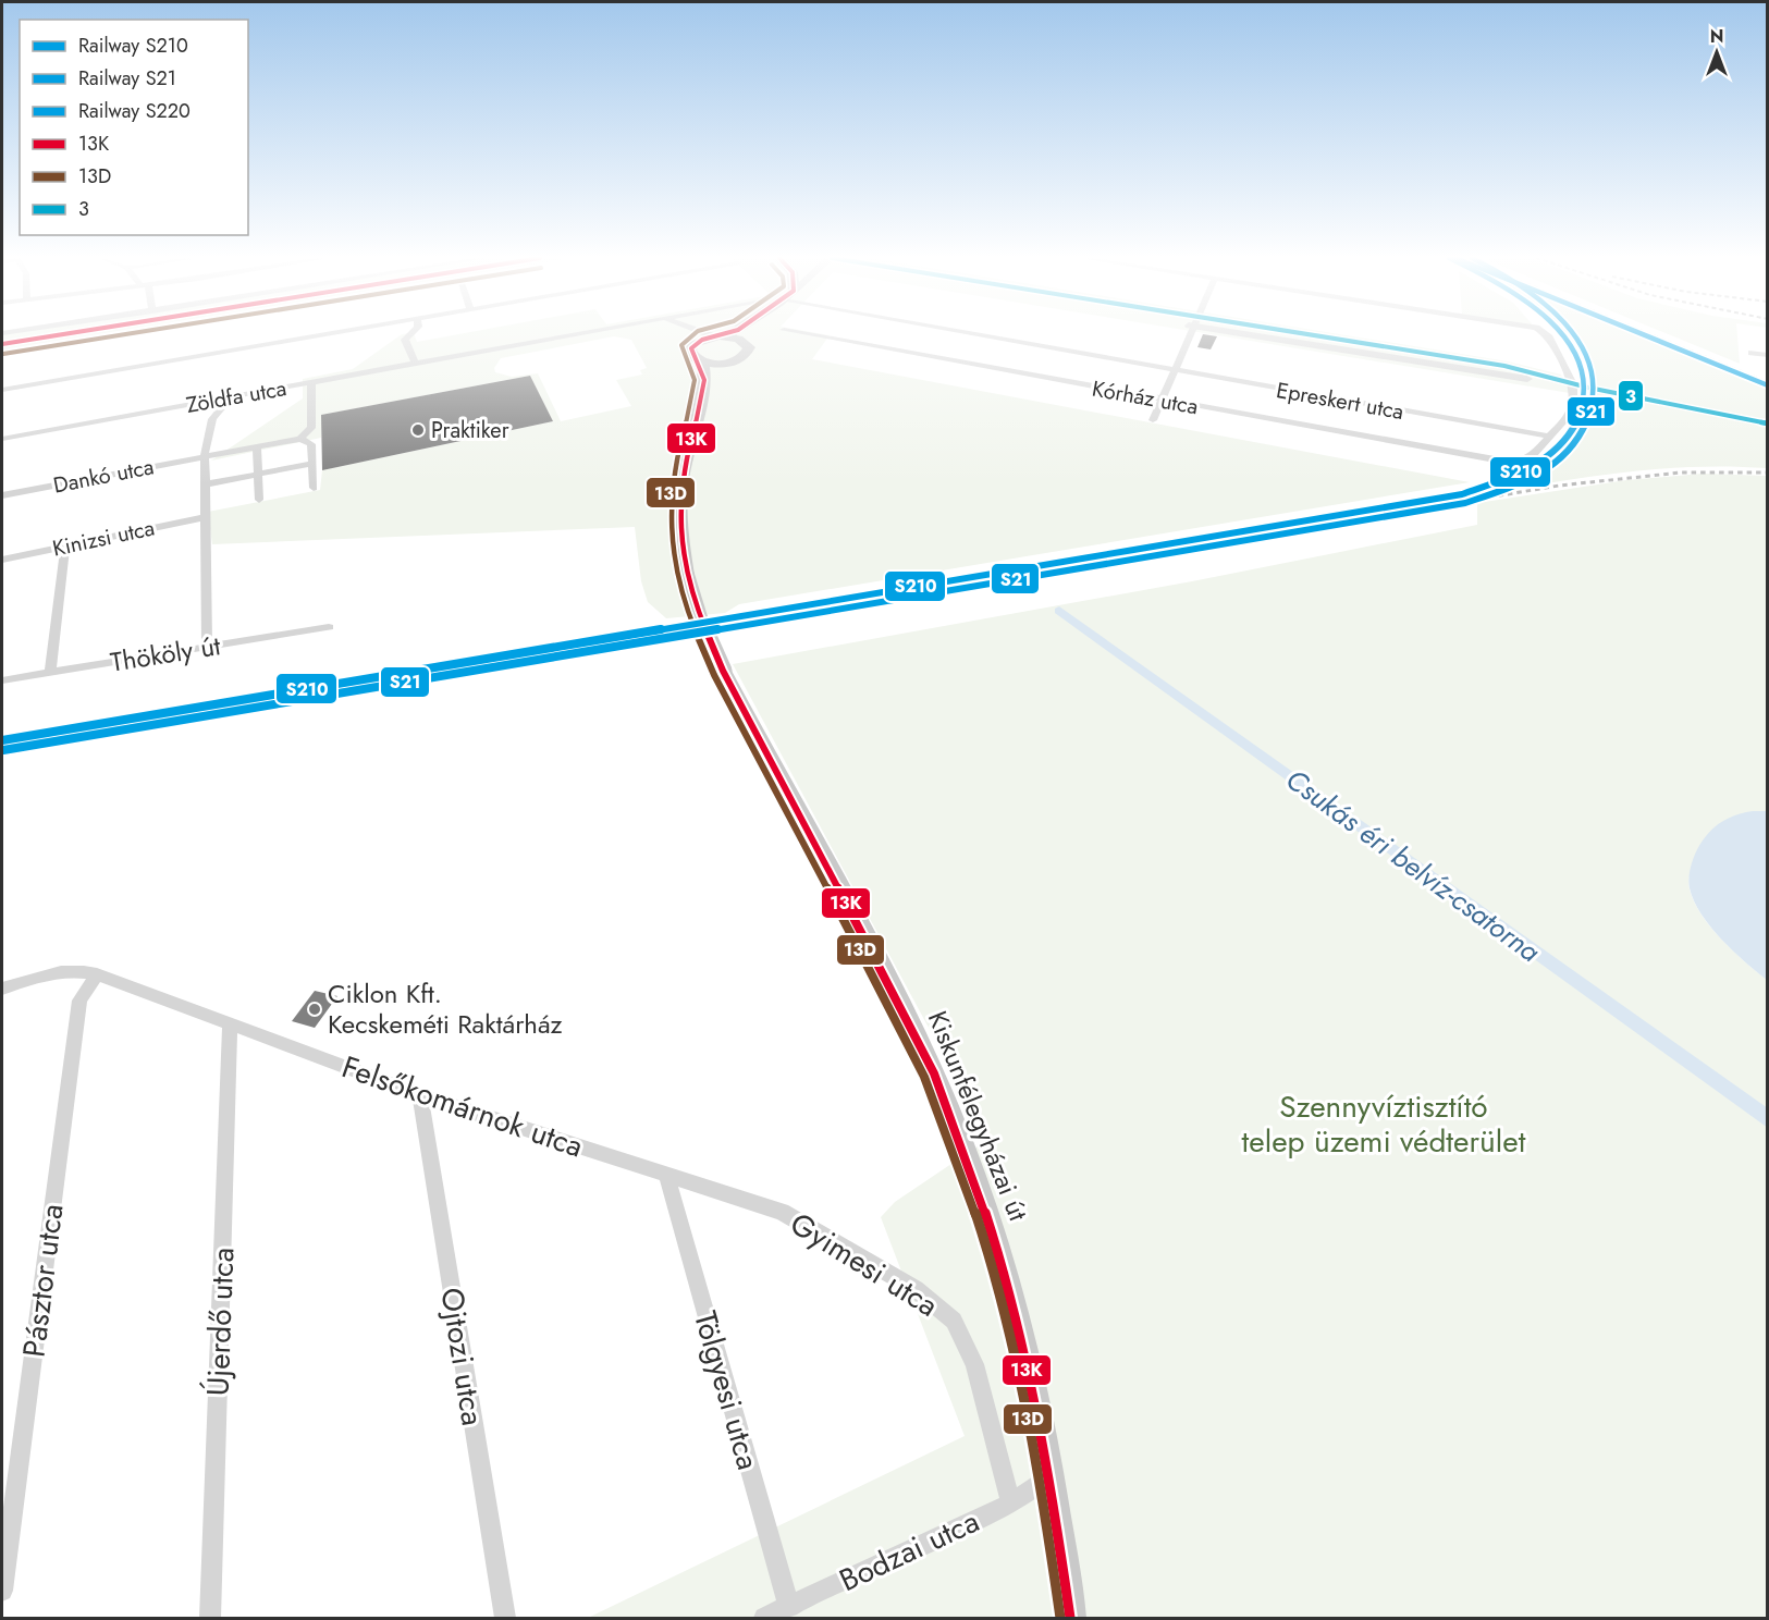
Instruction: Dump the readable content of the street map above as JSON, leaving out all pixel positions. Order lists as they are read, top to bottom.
{
  "streets": {
    "main road": ["Kiskunfélegyházai út"],
    "street": [
      "Zöldfa utca",
      "Kórház utca",
      "Epreskert utca",
      "Dankó utca",
      "Kinizsi utca",
      "Thököly út",
      "Felsőkomárnok utca",
      "Gyimesi utca",
      "Pásztor utca",
      "Újerdő utca",
      "Ojtozi utca",
      "Tölgyesi utca",
      "Bodzai utca"
    ]
  },
  "crossings": [
    ["Kórház utca", "Epreskert utca"],
    ["Felsőkomárnok utca", "Gyimesi utca"],
    ["Felsőkomárnok utca", "Pásztor utca"],
    ["Felsőkomárnok utca", "Újerdő utca"],
    ["Felsőkomárnok utca", "Ojtozi utca"],
    ["Felsőkomárnok utca", "Tölgyesi utca"],
    ["Kiskunfélegyházai út", "Bodzai utca"],
    ["Gyimesi utca", "Tölgyesi utca"],
    ["Gyimesi utca", "Bodzai utca"],
    ["Tölgyesi utca", "Bodzai utca"]
  ],
  "water": ["Csukás éri belvíz-csatorna"],
  "parks": ["Szennyvíztisztító telep üzemi védterület"],
  "places": ["Praktiker", "Ciklon Kft. Kecskeméti Raktárház"],
  "lines": [
    "rail line S210",
    "rail line S21",
    "rail line S220",
    "transit line 13K",
    "transit line 13D",
    "transit line 3"
  ],
  "legend": [
    "Railway S210",
    "Railway S21",
    "Railway S220",
    "13K",
    "13D",
    "3"
  ],
  "north": "top"
}
